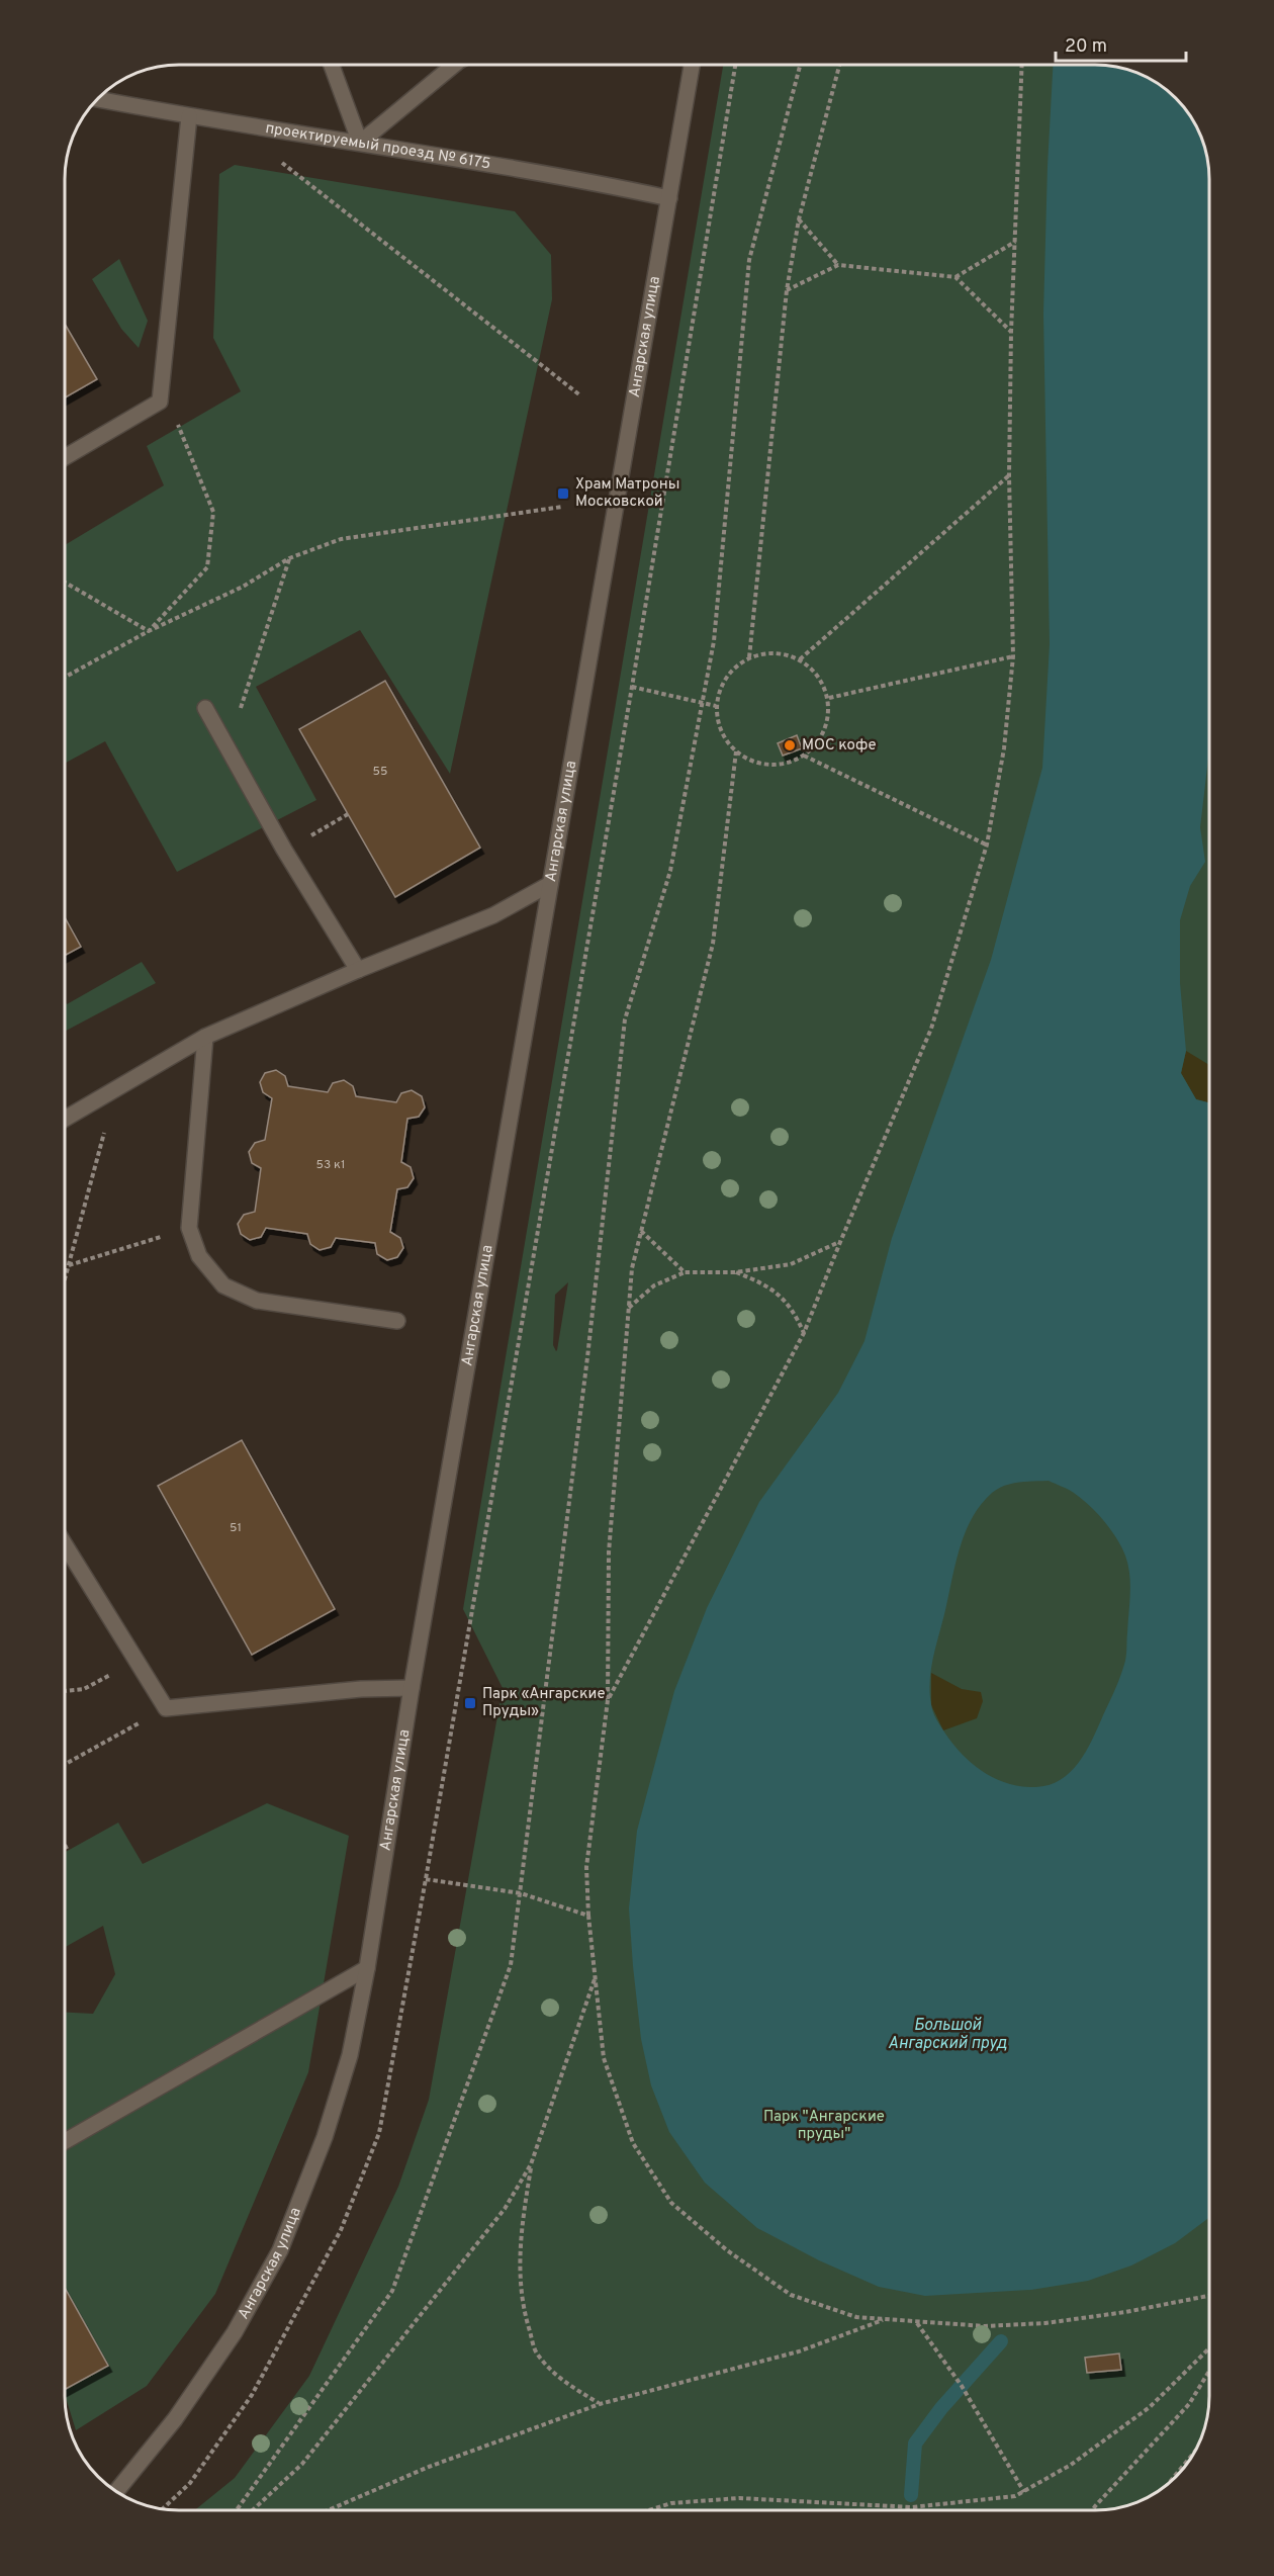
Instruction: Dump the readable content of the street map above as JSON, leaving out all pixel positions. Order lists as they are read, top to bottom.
{
  "streets": {
    "street": ["проектируемый проезд № 6175", "Ангарская улица"]
  },
  "crossings": [
    ["проектируемый проезд № 6175", "Ангарская улица"]
  ],
  "water": ["Большой Ангарский пруд"],
  "parks": ["Парк \"Ангарские пруды\""],
  "places": {
    "transit": ["Храм Матроны Московской", "Парк «Ангарские Пруды»"],
    "other": ["МОС кофе"]
  },
  "house_numbers": ["55", "53 к1", "51"],
  "scale_bar": "20 m"
}
